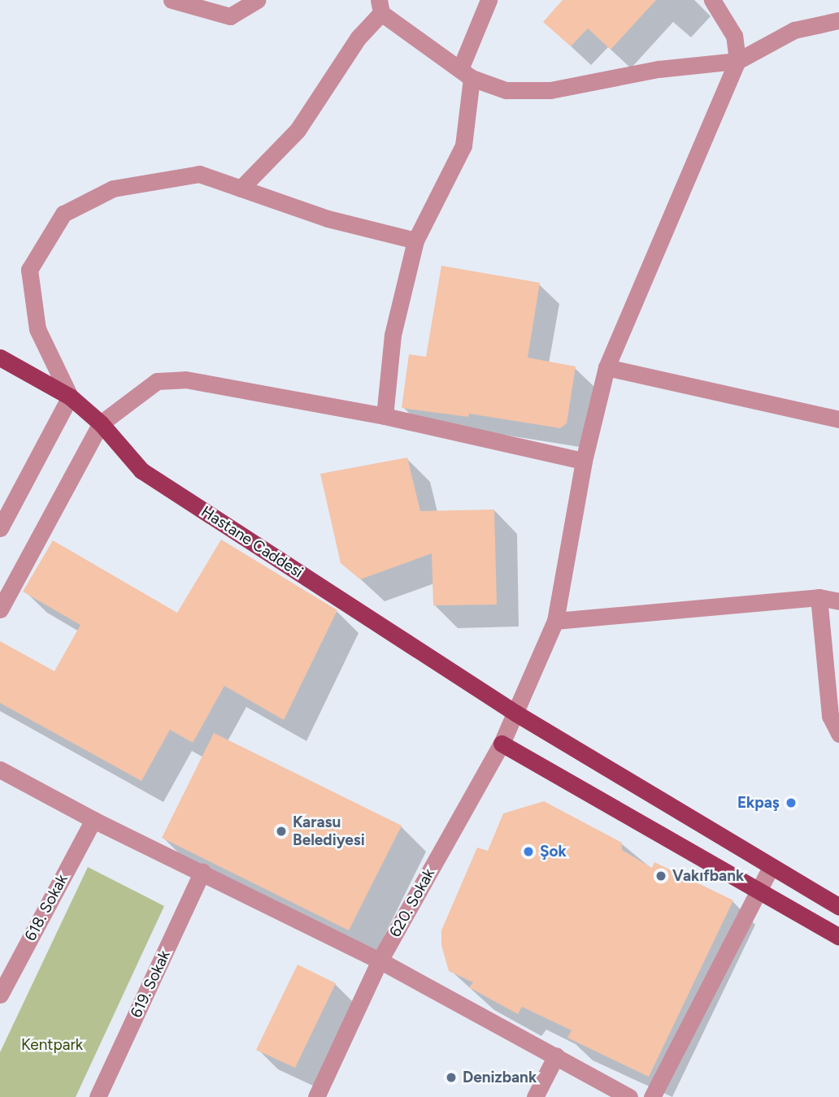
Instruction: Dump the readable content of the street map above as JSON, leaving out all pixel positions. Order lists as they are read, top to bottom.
{
  "streets": {
    "main road": ["Hastane Caddesi"],
    "street": ["620. Sokak", "618. Sokak", "619. Sokak"]
  },
  "crossings": [
    ["Hastane Caddesi", "620. Sokak"]
  ],
  "parks": ["Kentpark"],
  "places": [
    "Ekpaş",
    "Karasu Belediyesi",
    "Şok",
    "Vakıfbank",
    "Denizbank"
  ]
}
